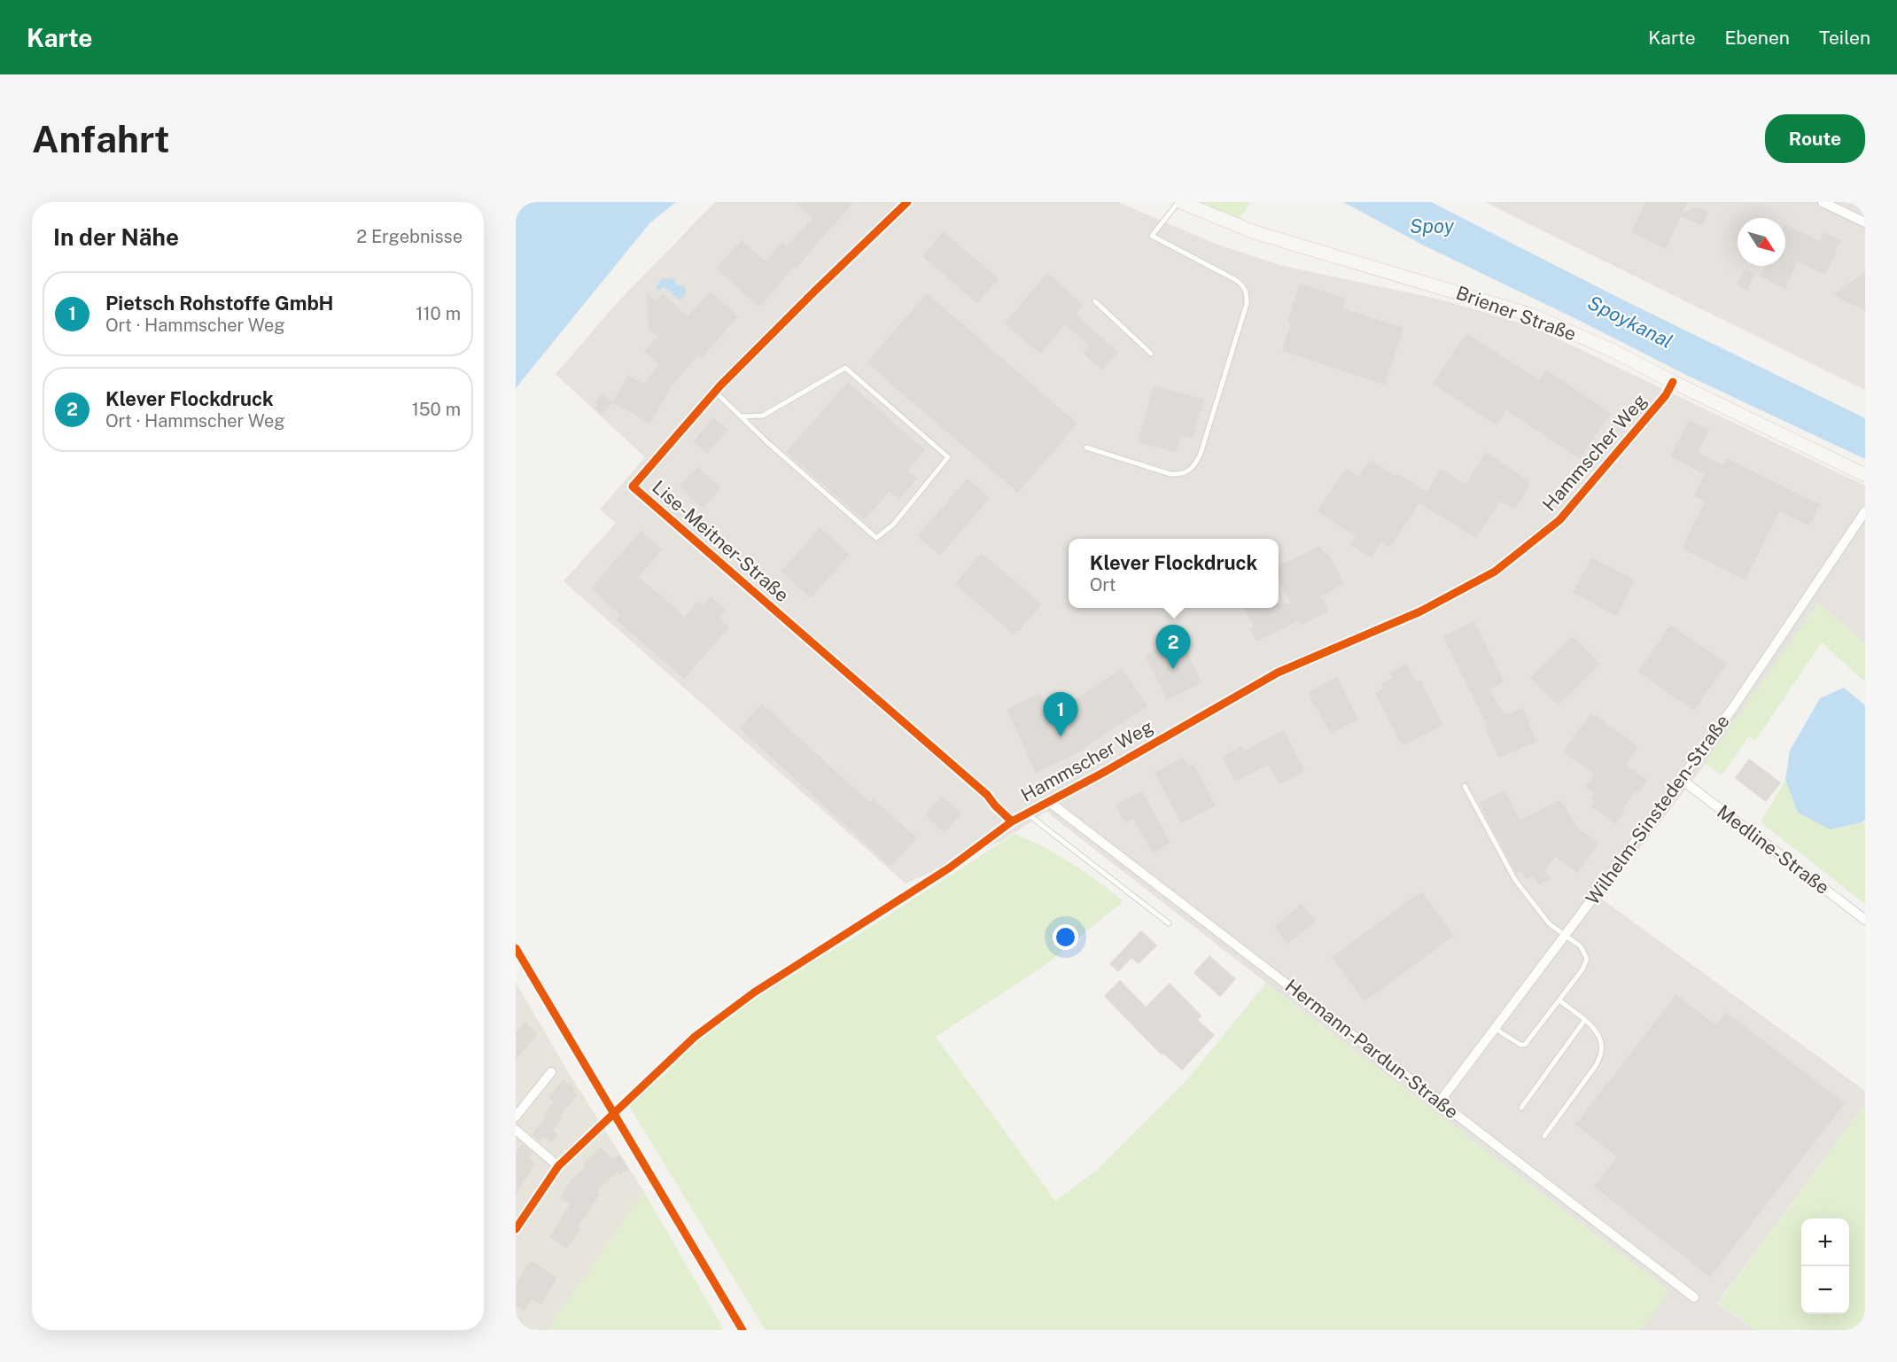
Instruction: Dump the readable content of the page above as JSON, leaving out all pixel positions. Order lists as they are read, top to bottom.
{
  "streets": {
    "street": [
      "Briener Straße",
      "Hammscher Weg",
      "Lise-Meitner-Straße",
      "Wilhelm-Sinsteden-Straße",
      "Medline-Straße",
      "Hermann-Pardun-Straße"
    ]
  },
  "crossings": [
    ["Briener Straße", "Hammscher Weg"],
    ["Hammscher Weg", "Lise-Meitner-Straße"],
    ["Hammscher Weg", "Hermann-Pardun-Straße"],
    ["Wilhelm-Sinsteden-Straße", "Medline-Straße"],
    ["Wilhelm-Sinsteden-Straße", "Hermann-Pardun-Straße"]
  ],
  "water": ["Spoy", "Spoykanal"],
  "north": "bottom right",
  "page": {
    "header": "Karte",
    "nav": ["Karte", "Ebenen", "Teilen"],
    "buttons": "Route",
    "title": "Anfahrt",
    "heading": ["In der Nähe", "2 Ergebnisse"],
    "list": [
      {
        "mark": "1",
        "name": "Pietsch Rohstoffe GmbH",
        "note": "Ort · Hammscher Weg",
        "value": "110 m"
      },
      {
        "mark": "2",
        "name": "Klever Flockdruck",
        "note": "Ort · Hammscher Weg",
        "value": "150 m"
      }
    ],
    "popup": ["Klever Flockdruck", "Ort"],
    "pins": ["2", "1"],
    "map_buttons": ["+", "−"]
  }
}
